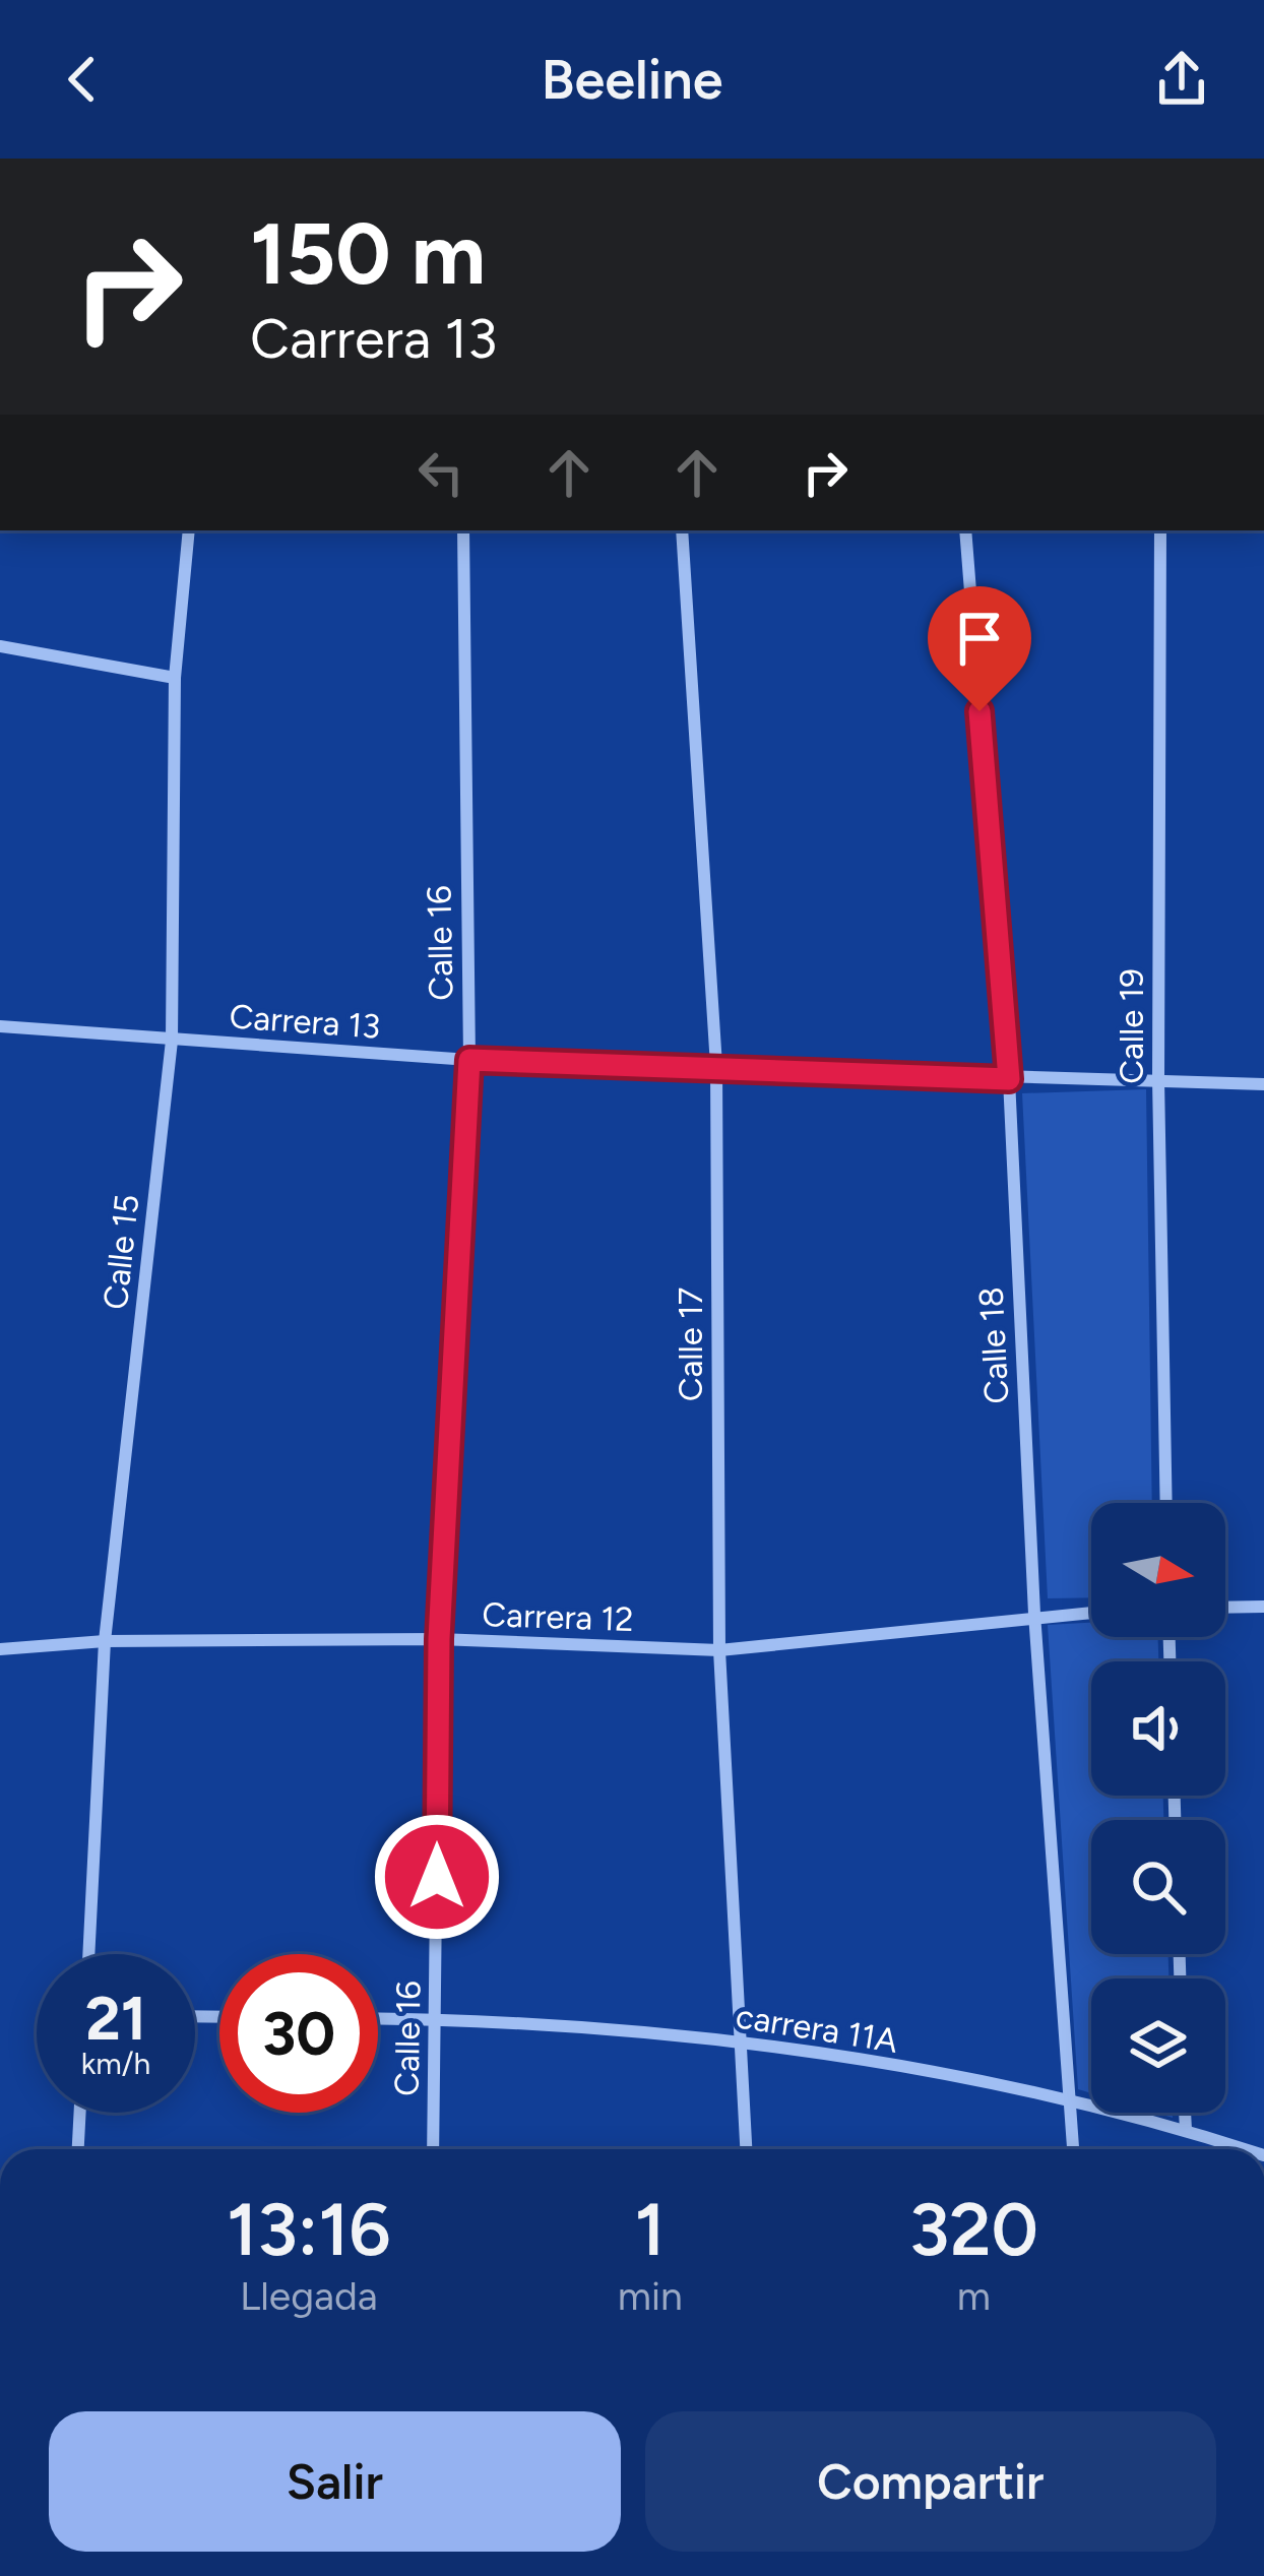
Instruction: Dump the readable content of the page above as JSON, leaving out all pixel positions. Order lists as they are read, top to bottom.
{
  "streets": {
    "street": [
      "Calle 16",
      "Carrera 13",
      "Calle 19",
      "Calle 15",
      "Calle 17",
      "Calle 18",
      "Carrera 12",
      "carrera 11A"
    ]
  },
  "crossings": [
    ["Calle 16", "Carrera 13"],
    ["Calle 16", "Carrera 12"],
    ["Calle 16", "carrera 11A"],
    ["Carrera 13", "Calle 19"],
    ["Carrera 13", "Calle 15"],
    ["Carrera 13", "Calle 17"],
    ["Carrera 13", "Calle 18"],
    ["Calle 15", "Carrera 12"],
    ["Calle 17", "Carrera 12"],
    ["Calle 17", "carrera 11A"],
    ["Calle 18", "Carrera 12"],
    ["Calle 18", "carrera 11A"]
  ],
  "north": "right",
  "page": {
    "header": "Beeline",
    "turn": ["150 m", "Carrera 13"],
    "speed": "21 km/h",
    "limit": "30",
    "eta": [
      "13:16",
      "Llegada",
      "1",
      "min",
      "320",
      "m"
    ],
    "buttons": ["Salir", "Compartir"]
  }
}
